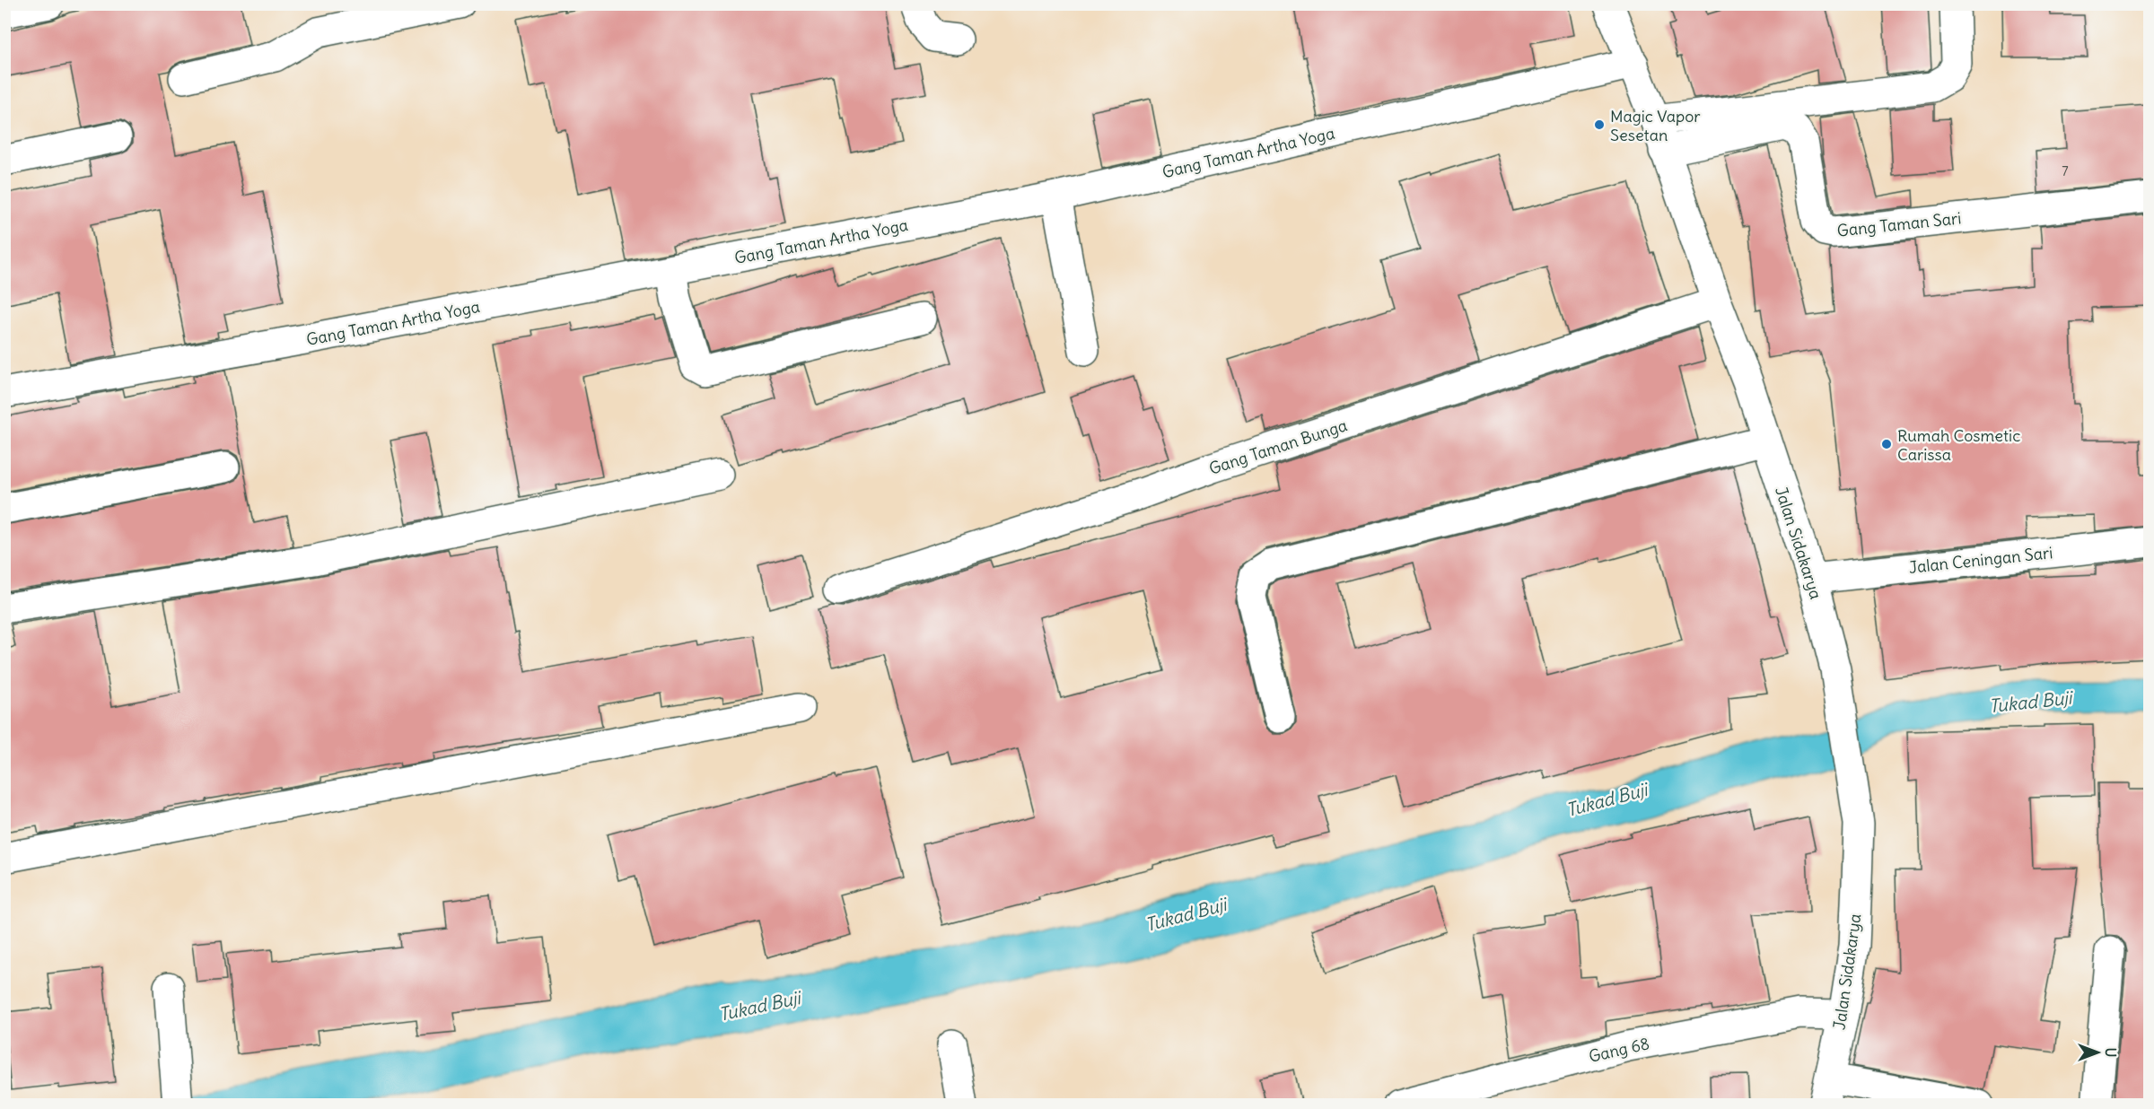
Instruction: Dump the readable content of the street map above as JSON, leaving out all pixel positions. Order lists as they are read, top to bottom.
{
  "streets": {
    "street": [
      "Gang Taman Artha Yoga",
      "Gang Taman Sari",
      "Gang Taman Bunga",
      "Jalan Sidakarya",
      "Jalan Ceningan Sari",
      "Gang 68"
    ]
  },
  "crossings": [
    ["Gang Taman Artha Yoga", "Jalan Sidakarya"],
    ["Gang Taman Sari", "Jalan Sidakarya"],
    ["Gang Taman Bunga", "Jalan Sidakarya"],
    ["Jalan Sidakarya", "Jalan Ceningan Sari"],
    ["Jalan Sidakarya", "Gang 68"]
  ],
  "water": ["Tukad Buji"],
  "places": ["Magic Vapor Sesetan", "Rumah Cosmetic Carissa"],
  "house_numbers": ["7"],
  "north": "right"
}
